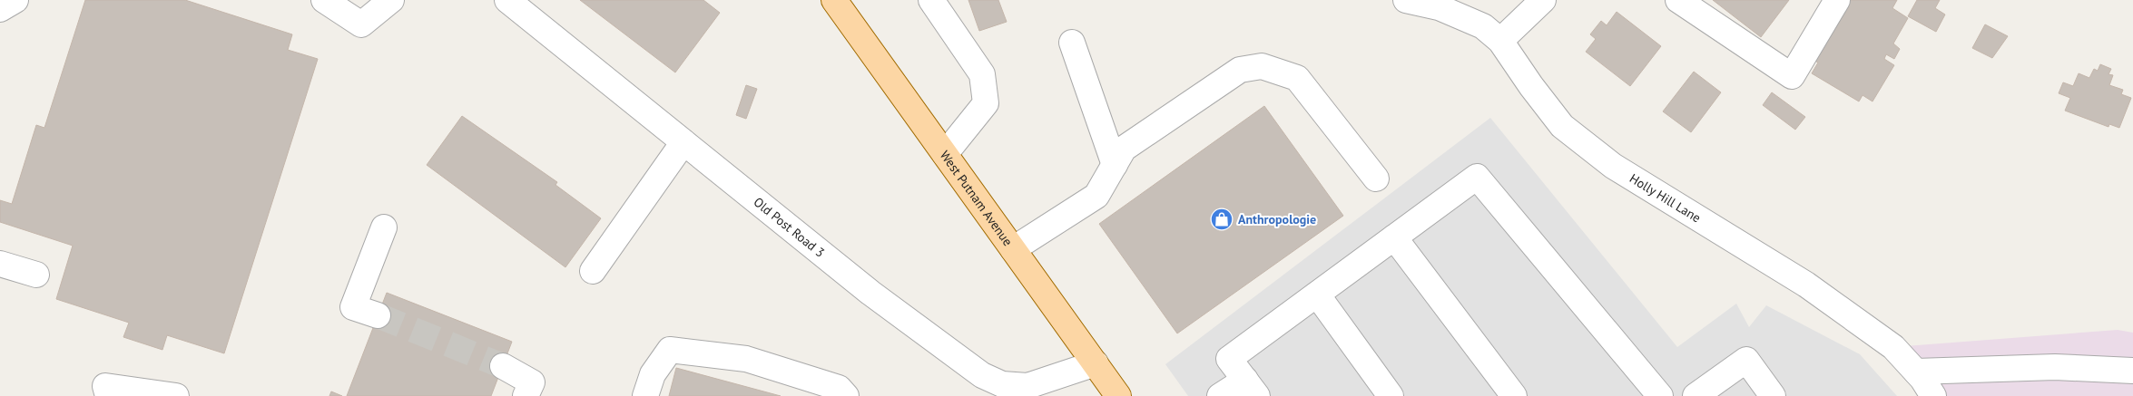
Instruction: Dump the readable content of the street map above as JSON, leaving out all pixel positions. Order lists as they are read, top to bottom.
{
  "streets": {
    "main road": ["West Putnam Avenue"],
    "street": ["Holly Hill Lane", "Old Post Road 3"]
  },
  "crossings": [
    ["West Putnam Avenue", "Old Post Road 3"]
  ],
  "places": {
    "shop": ["Anthropologie"]
  }
}
